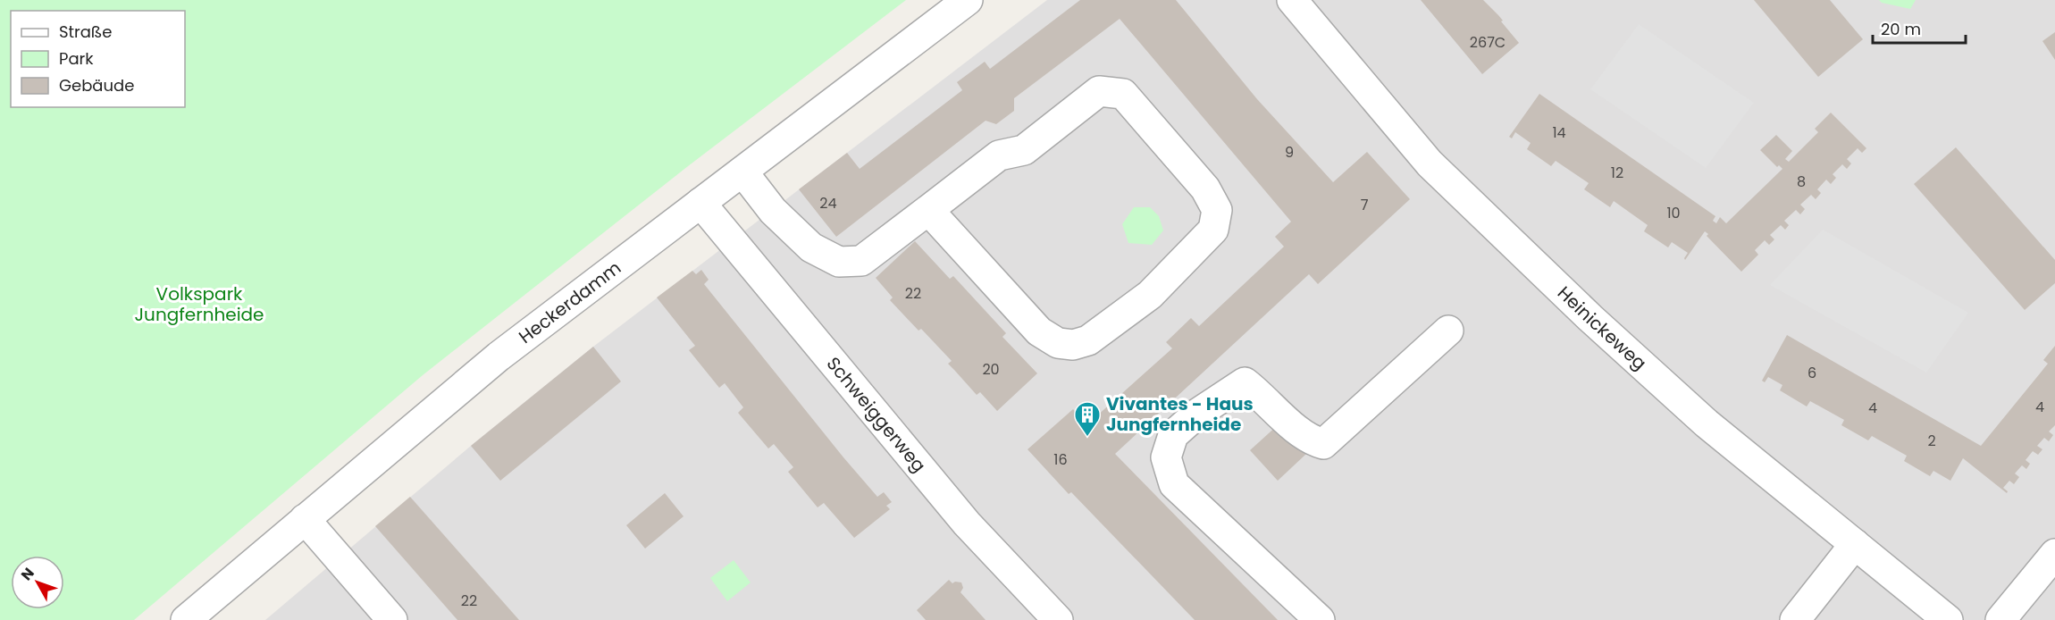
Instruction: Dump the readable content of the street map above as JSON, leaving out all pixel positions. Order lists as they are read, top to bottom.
{
  "streets": {
    "street": ["Heckerdamm", "Heinickeweg", "Schweiggerweg"]
  },
  "crossings": [
    ["Heckerdamm", "Schweiggerweg"]
  ],
  "parks": ["Volkspark Jungfernheide"],
  "places": {
    "building": ["Vivantes - Haus Jungfernheide"]
  },
  "house_numbers": [
    "267C",
    "14",
    "9",
    "12",
    "8",
    "24",
    "7",
    "10",
    "22",
    "20",
    "6",
    "4",
    "4",
    "2",
    "16",
    "22"
  ],
  "legend": ["Straße", "Park", "Gebäude"],
  "scale_bar": "20 m",
  "north": "top left"
}
